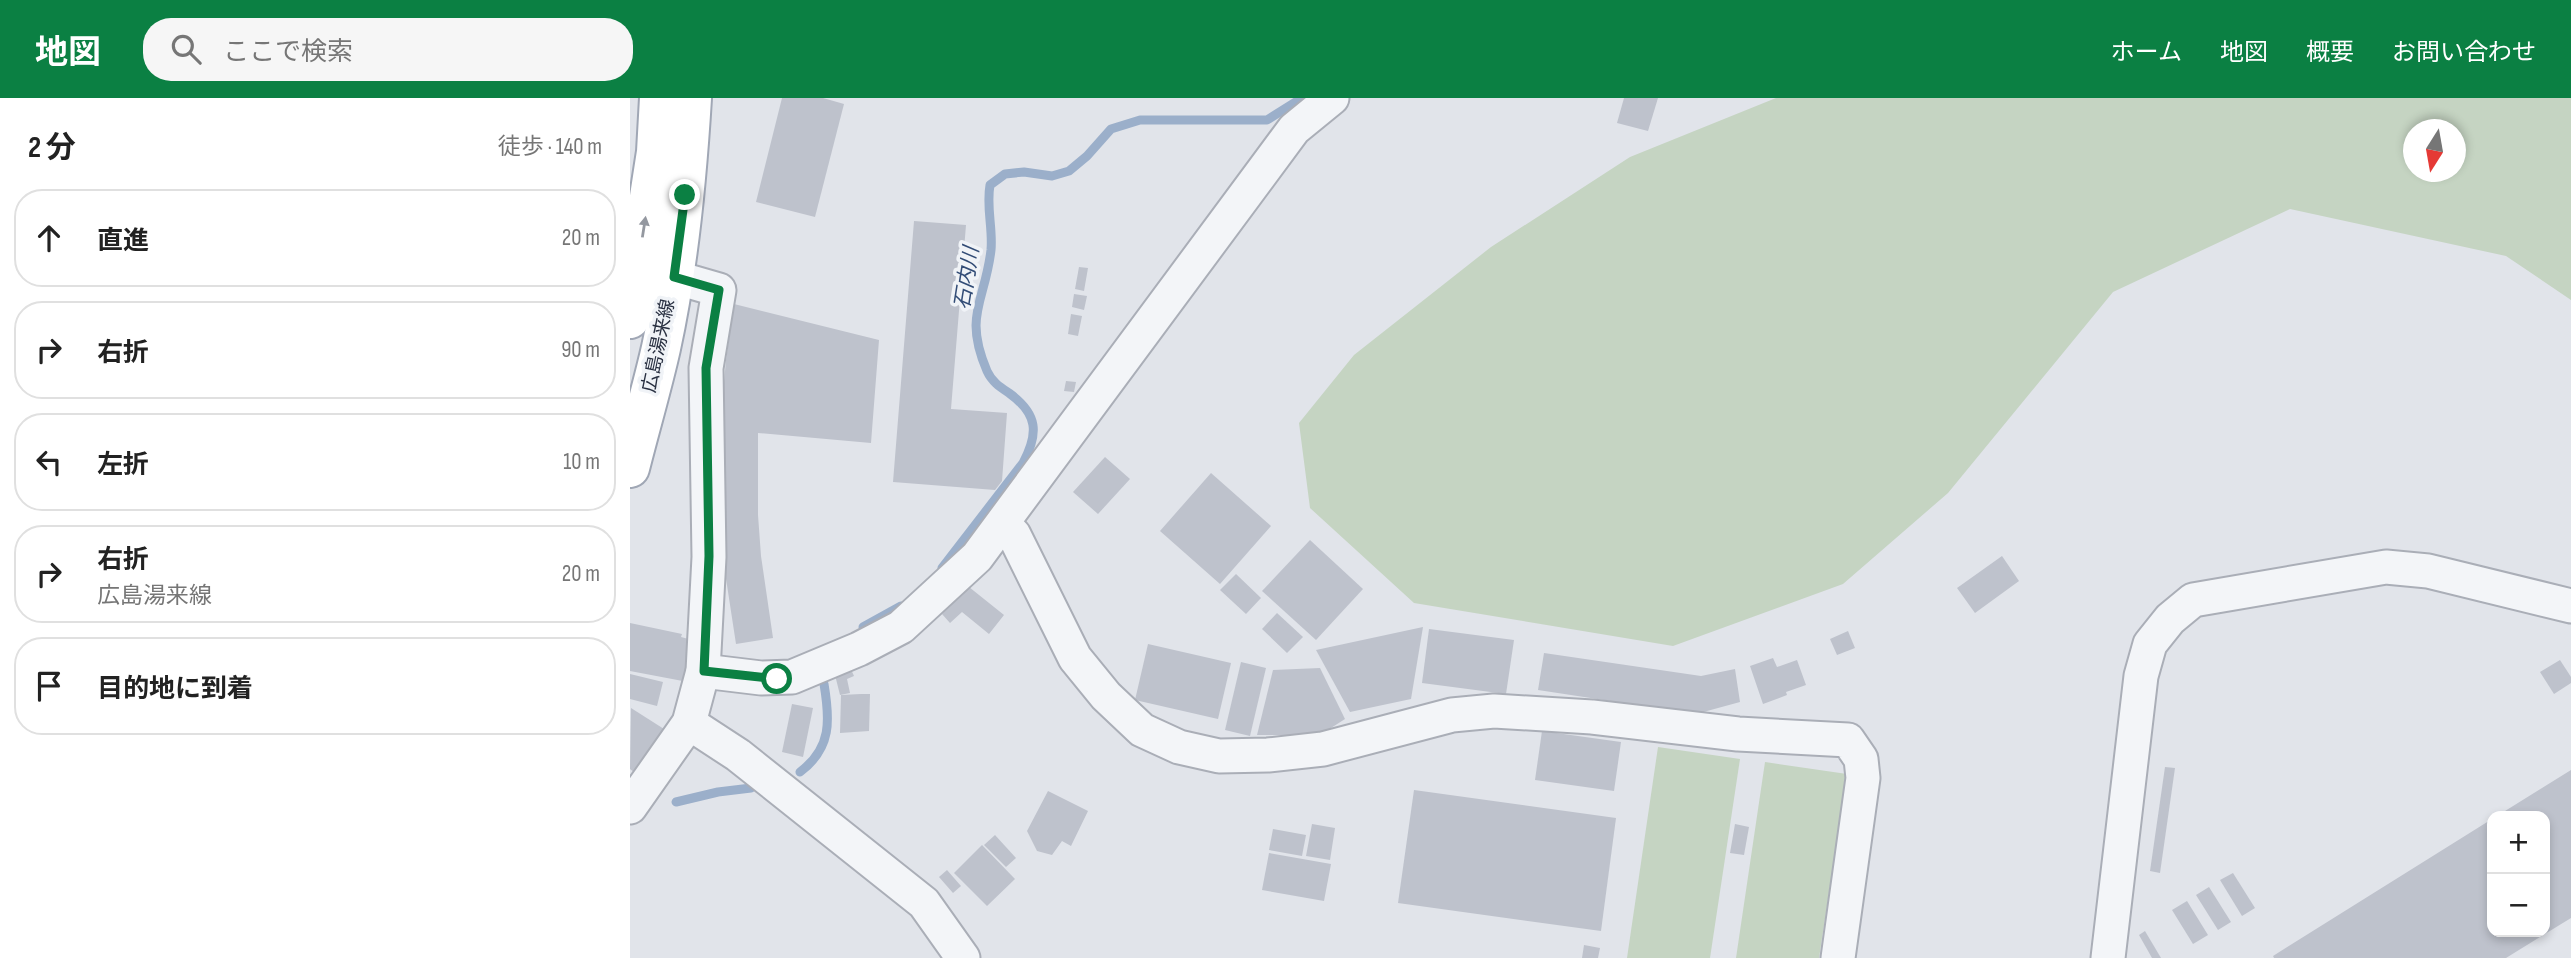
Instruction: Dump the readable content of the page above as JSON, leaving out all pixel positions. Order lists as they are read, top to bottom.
{
  "streets": {
    "main road": ["広島湯来線"]
  },
  "water": ["石内川"],
  "north": "bottom",
  "page": {
    "header": "地図",
    "search": "ここで検索",
    "nav": [
      "ホーム",
      "地図",
      "概要",
      "お問い合わせ"
    ],
    "heading": ["2 分", "徒歩 · 140 m"],
    "list": [
      ["直進", "20 m"],
      ["右折", "90 m"],
      ["左折", "10 m"],
      ["右折", "広島湯来線", "20 m"],
      "目的地に到着"
    ],
    "map_buttons": ["+", "−"]
  }
}
